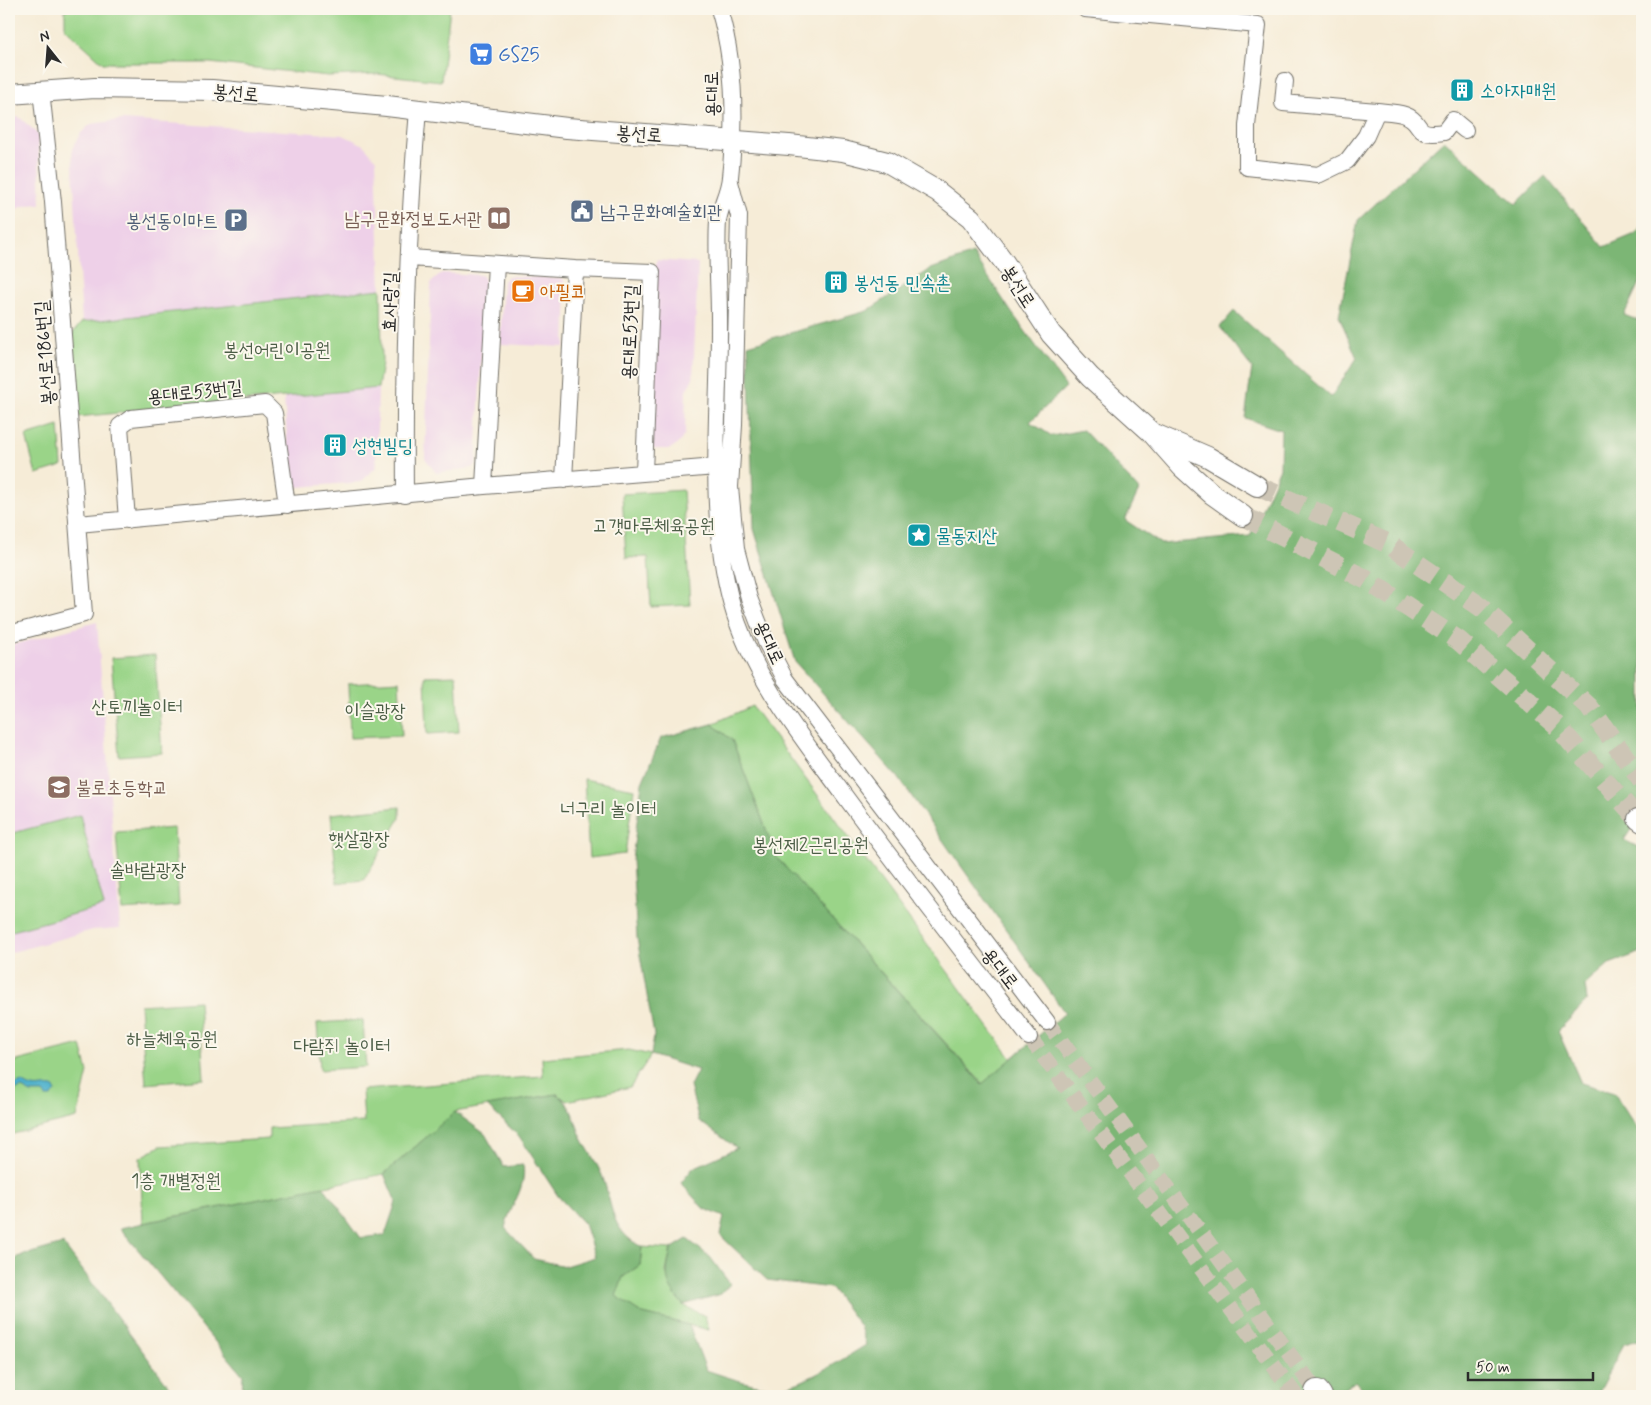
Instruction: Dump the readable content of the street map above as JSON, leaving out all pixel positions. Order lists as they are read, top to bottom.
{
  "streets": {
    "main road": ["봉선로"],
    "street": [
      "용대로",
      "효사랑길",
      "용대로53번길",
      "봉선로186번길"
    ]
  },
  "crossings": [
    ["봉선로", "용대로"],
    ["봉선로", "효사랑길"],
    ["봉선로", "봉선로186번길"]
  ],
  "parks": [
    "봉선어린이공원",
    "고갯마루체육공원",
    "산토끼놀이터",
    "이슬광장",
    "너구리 놀이터",
    "햇살광장",
    "봉선제2근린공원",
    "솔바람광장",
    "하늘체육공원",
    "다람쥐 놀이터",
    "1층 개별정원"
  ],
  "places": {
    "supermarket": ["GS25"],
    "building": ["소아자매원", "봉선동 민속촌", "성현빌딩"],
    "public building": ["남구문화예술회관"],
    "library": ["남구문화정보도서관"],
    "parking": ["봉선동이마트"],
    "cafe": ["아필코"],
    "place": ["물동지산"],
    "school or university": ["불로초등학교"]
  },
  "scale_bar": "50 m",
  "north": "top"
}
